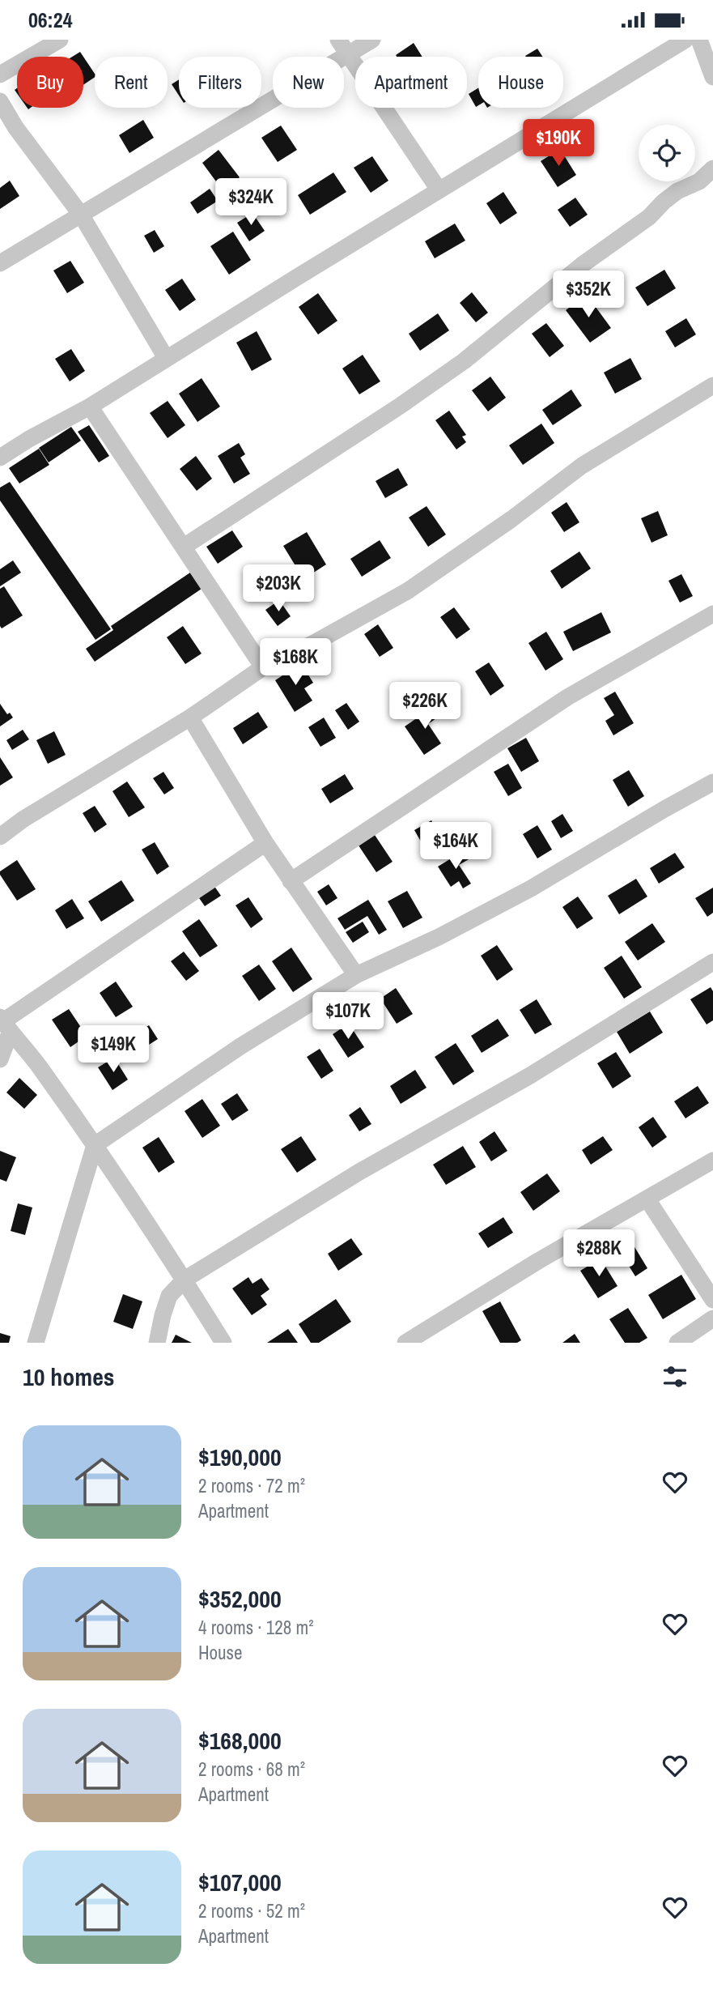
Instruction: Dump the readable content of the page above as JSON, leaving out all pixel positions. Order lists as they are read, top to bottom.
{
  "page": {
    "status": "06:24",
    "chip": [
      "Buy",
      "Rent",
      "Filters",
      "New",
      "Apartment",
      "House"
    ],
    "price": [
      "$190K",
      "$324K",
      "$352K",
      "$203K",
      "$168K",
      "$226K",
      "$164K",
      "$107K",
      "$149K",
      "$288K"
    ],
    "heading": "10 homes",
    "list": [
      {
        "name": "$190,000",
        "note": "2 rooms · 72 m² · Apartment"
      },
      {
        "name": "$352,000",
        "note": "4 rooms · 128 m² · House"
      },
      {
        "name": "$168,000",
        "note": "2 rooms · 68 m² · Apartment"
      },
      {
        "name": "$107,000",
        "note": "2 rooms · 52 m² · Apartment"
      }
    ]
  }
}
